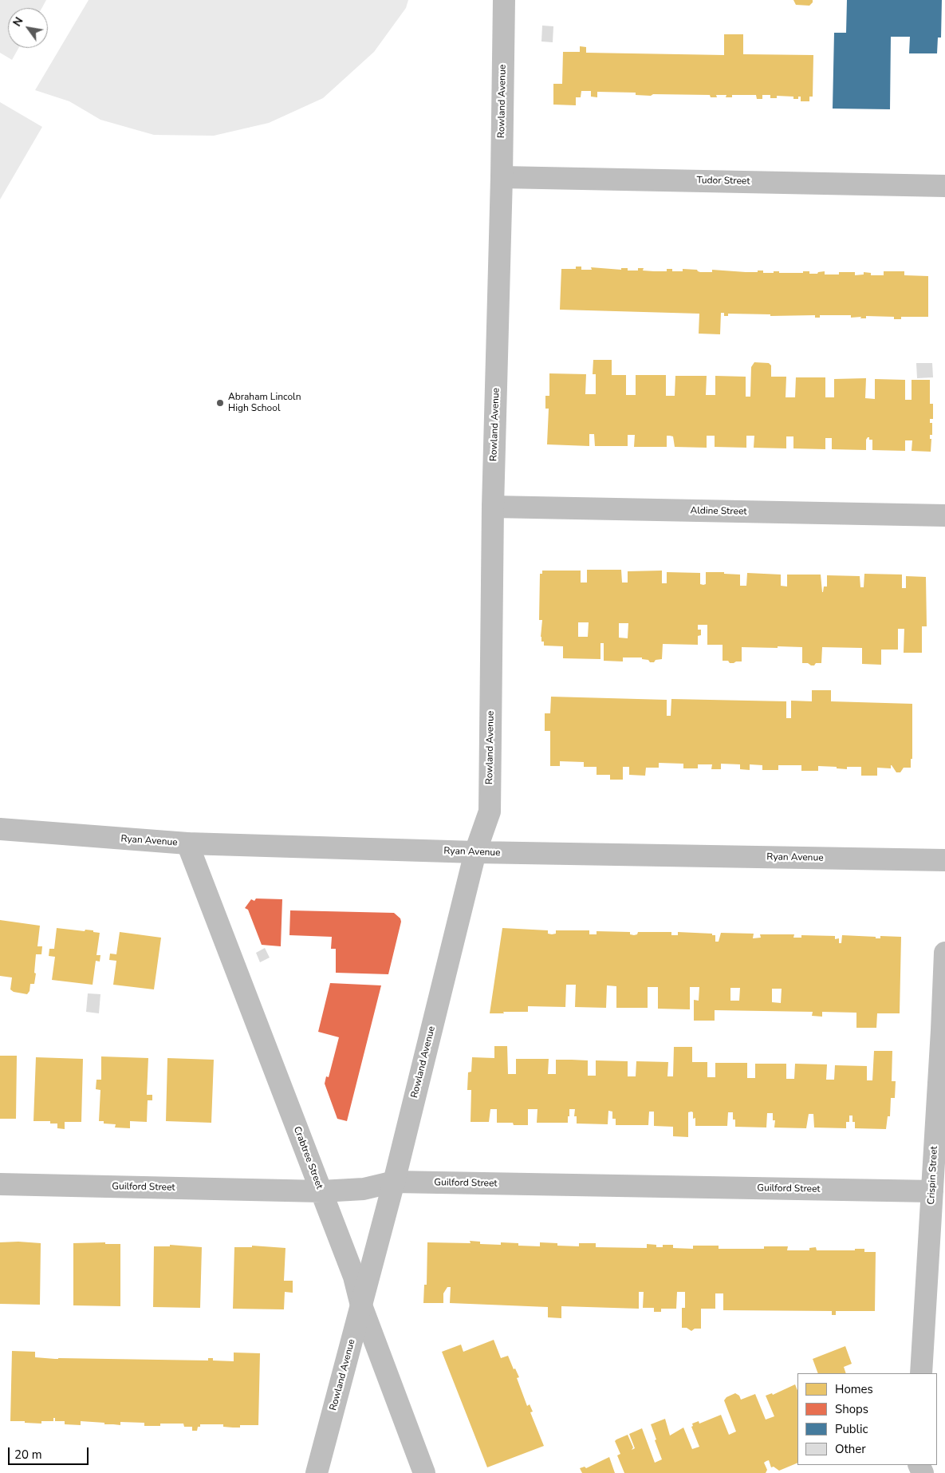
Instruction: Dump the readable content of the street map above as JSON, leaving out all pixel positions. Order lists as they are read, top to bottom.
{
  "streets": {
    "street": [
      "Rowland Avenue",
      "Tudor Street",
      "Aldine Street",
      "Ryan Avenue",
      "Crabtree Street",
      "Crispin Street",
      "Guilford Street"
    ]
  },
  "crossings": [
    ["Rowland Avenue", "Tudor Street"],
    ["Rowland Avenue", "Aldine Street"],
    ["Rowland Avenue", "Ryan Avenue"],
    ["Rowland Avenue", "Crabtree Street"],
    ["Rowland Avenue", "Guilford Street"],
    ["Ryan Avenue", "Crabtree Street"],
    ["Crabtree Street", "Guilford Street"],
    ["Crispin Street", "Guilford Street"]
  ],
  "places": ["Abraham Lincoln High School"],
  "legend": [
    "Homes",
    "Shops",
    "Public",
    "Other"
  ],
  "scale_bar": "20 m",
  "north": "top left"
}
